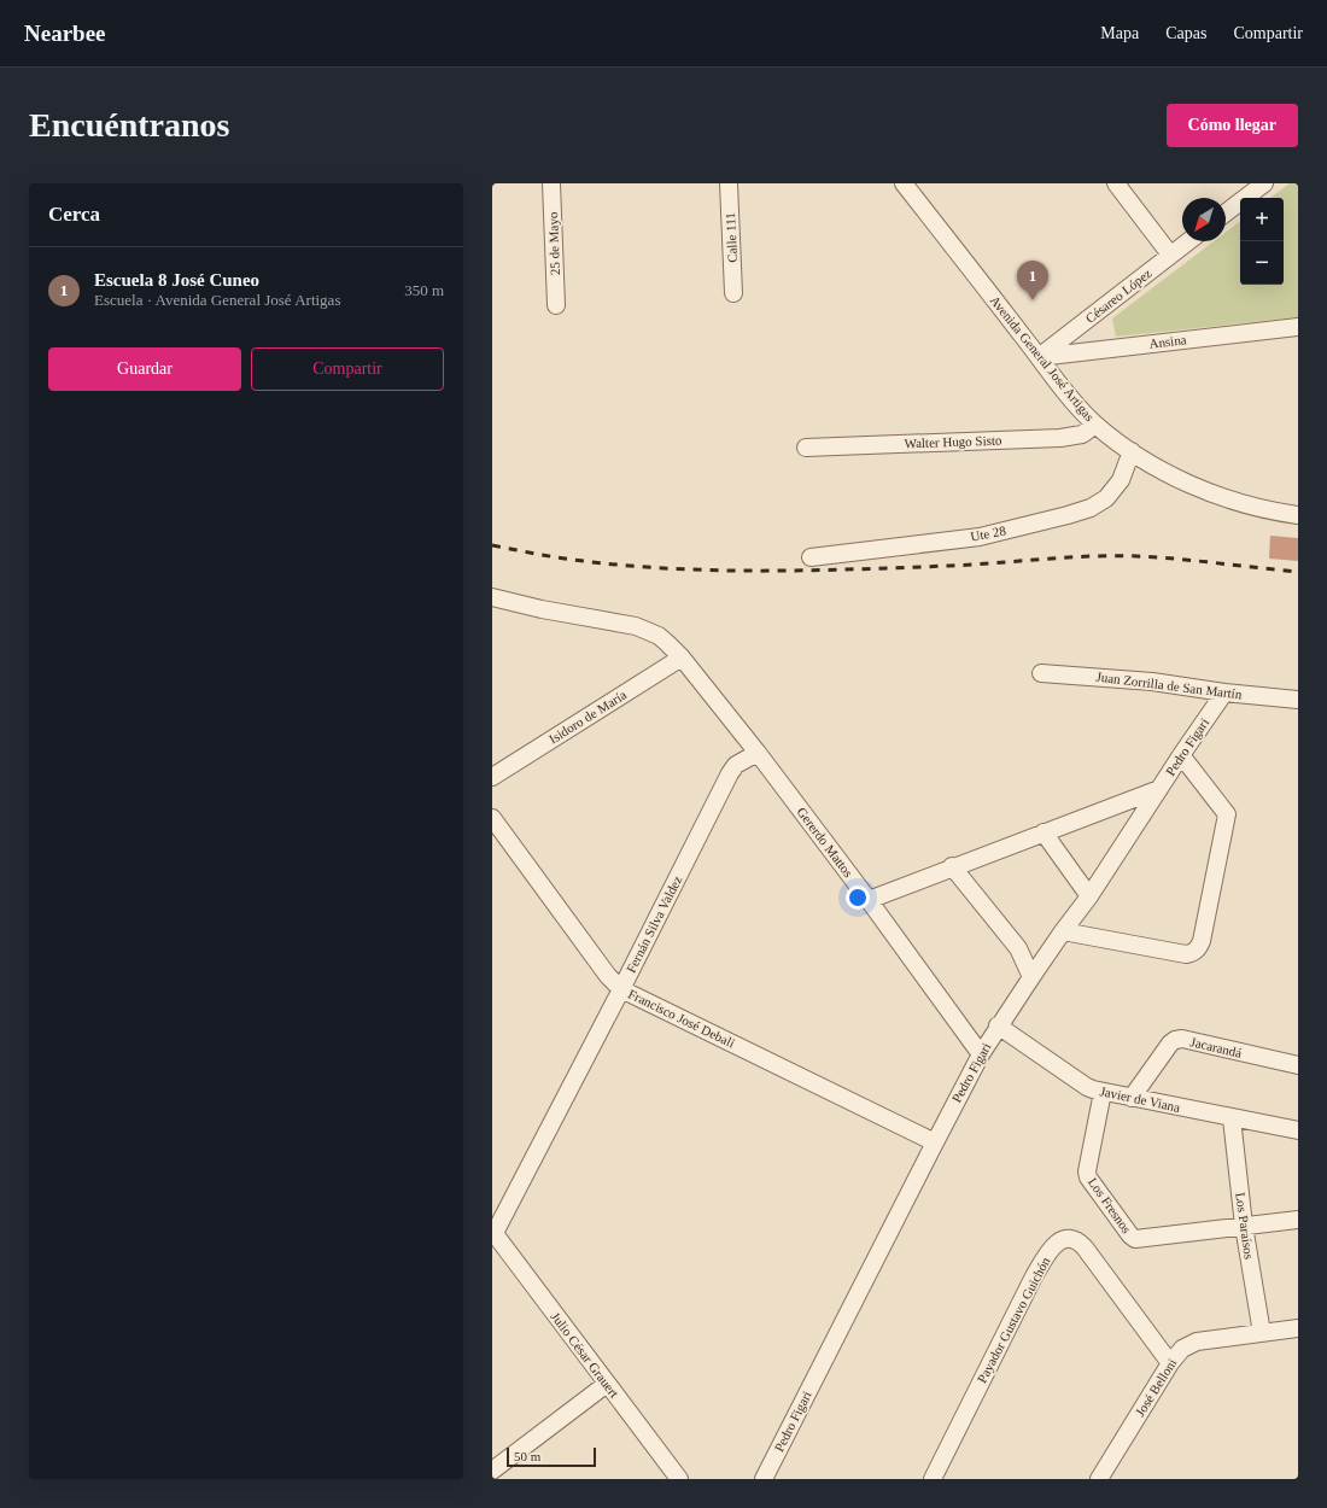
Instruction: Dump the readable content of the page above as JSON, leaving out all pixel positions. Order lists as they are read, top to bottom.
{
  "streets": {
    "street": [
      "Calle 111",
      "25 de Mayo",
      "Césareo López",
      "Ansina",
      "Avenida General José Artigas",
      "Walter Hugo Sisto",
      "Ute 28",
      "Juan Zorrilla de San Martín",
      "Isidoro de María",
      "Pedro Figari",
      "Gererdo Mattos",
      "Fernán Silva Valdez",
      "Francisco José Debali",
      "Jacarandá",
      "Javier de Viana",
      "Los Fresnos",
      "Los Paraísos",
      "Payador Gustavo Guichón",
      "Julio César Grauert",
      "José Belloni"
    ]
  },
  "crossings": [
    ["Césareo López", "Ansina"],
    ["Césareo López", "Avenida General José Artigas"],
    ["Ansina", "Avenida General José Artigas"],
    ["Avenida General José Artigas", "Walter Hugo Sisto"],
    ["Avenida General José Artigas", "Ute 28"],
    ["Juan Zorrilla de San Martín", "Pedro Figari"],
    ["Isidoro de María", "Gererdo Mattos"],
    ["Pedro Figari", "Gererdo Mattos"],
    ["Pedro Figari", "Francisco José Debali"],
    ["Pedro Figari", "Javier de Viana"],
    ["Gererdo Mattos", "Fernán Silva Valdez"],
    ["Fernán Silva Valdez", "Francisco José Debali"],
    ["Fernán Silva Valdez", "Julio César Grauert"],
    ["Jacarandá", "Javier de Viana"],
    ["Javier de Viana", "Los Fresnos"],
    ["Javier de Viana", "Los Paraísos"],
    ["Los Fresnos", "Los Paraísos"],
    ["Los Paraísos", "José Belloni"],
    ["Payador Gustavo Guichón", "José Belloni"]
  ],
  "scale_bar": "50 m",
  "north": "bottom left",
  "page": {
    "header": "Nearbee",
    "nav": ["Mapa", "Capas", "Compartir"],
    "buttons": [
      "Cómo llegar",
      ["Guardar", "Compartir"]
    ],
    "title": "Encuéntranos",
    "heading": "Cerca",
    "map_buttons": ["+", "−"],
    "list": [
      {
        "mark": "1",
        "name": "Escuela 8 José Cuneo",
        "note": "Escuela · Avenida General José Artigas",
        "value": "350 m"
      }
    ],
    "pins": "1",
    "scale": "50 m"
  }
}
